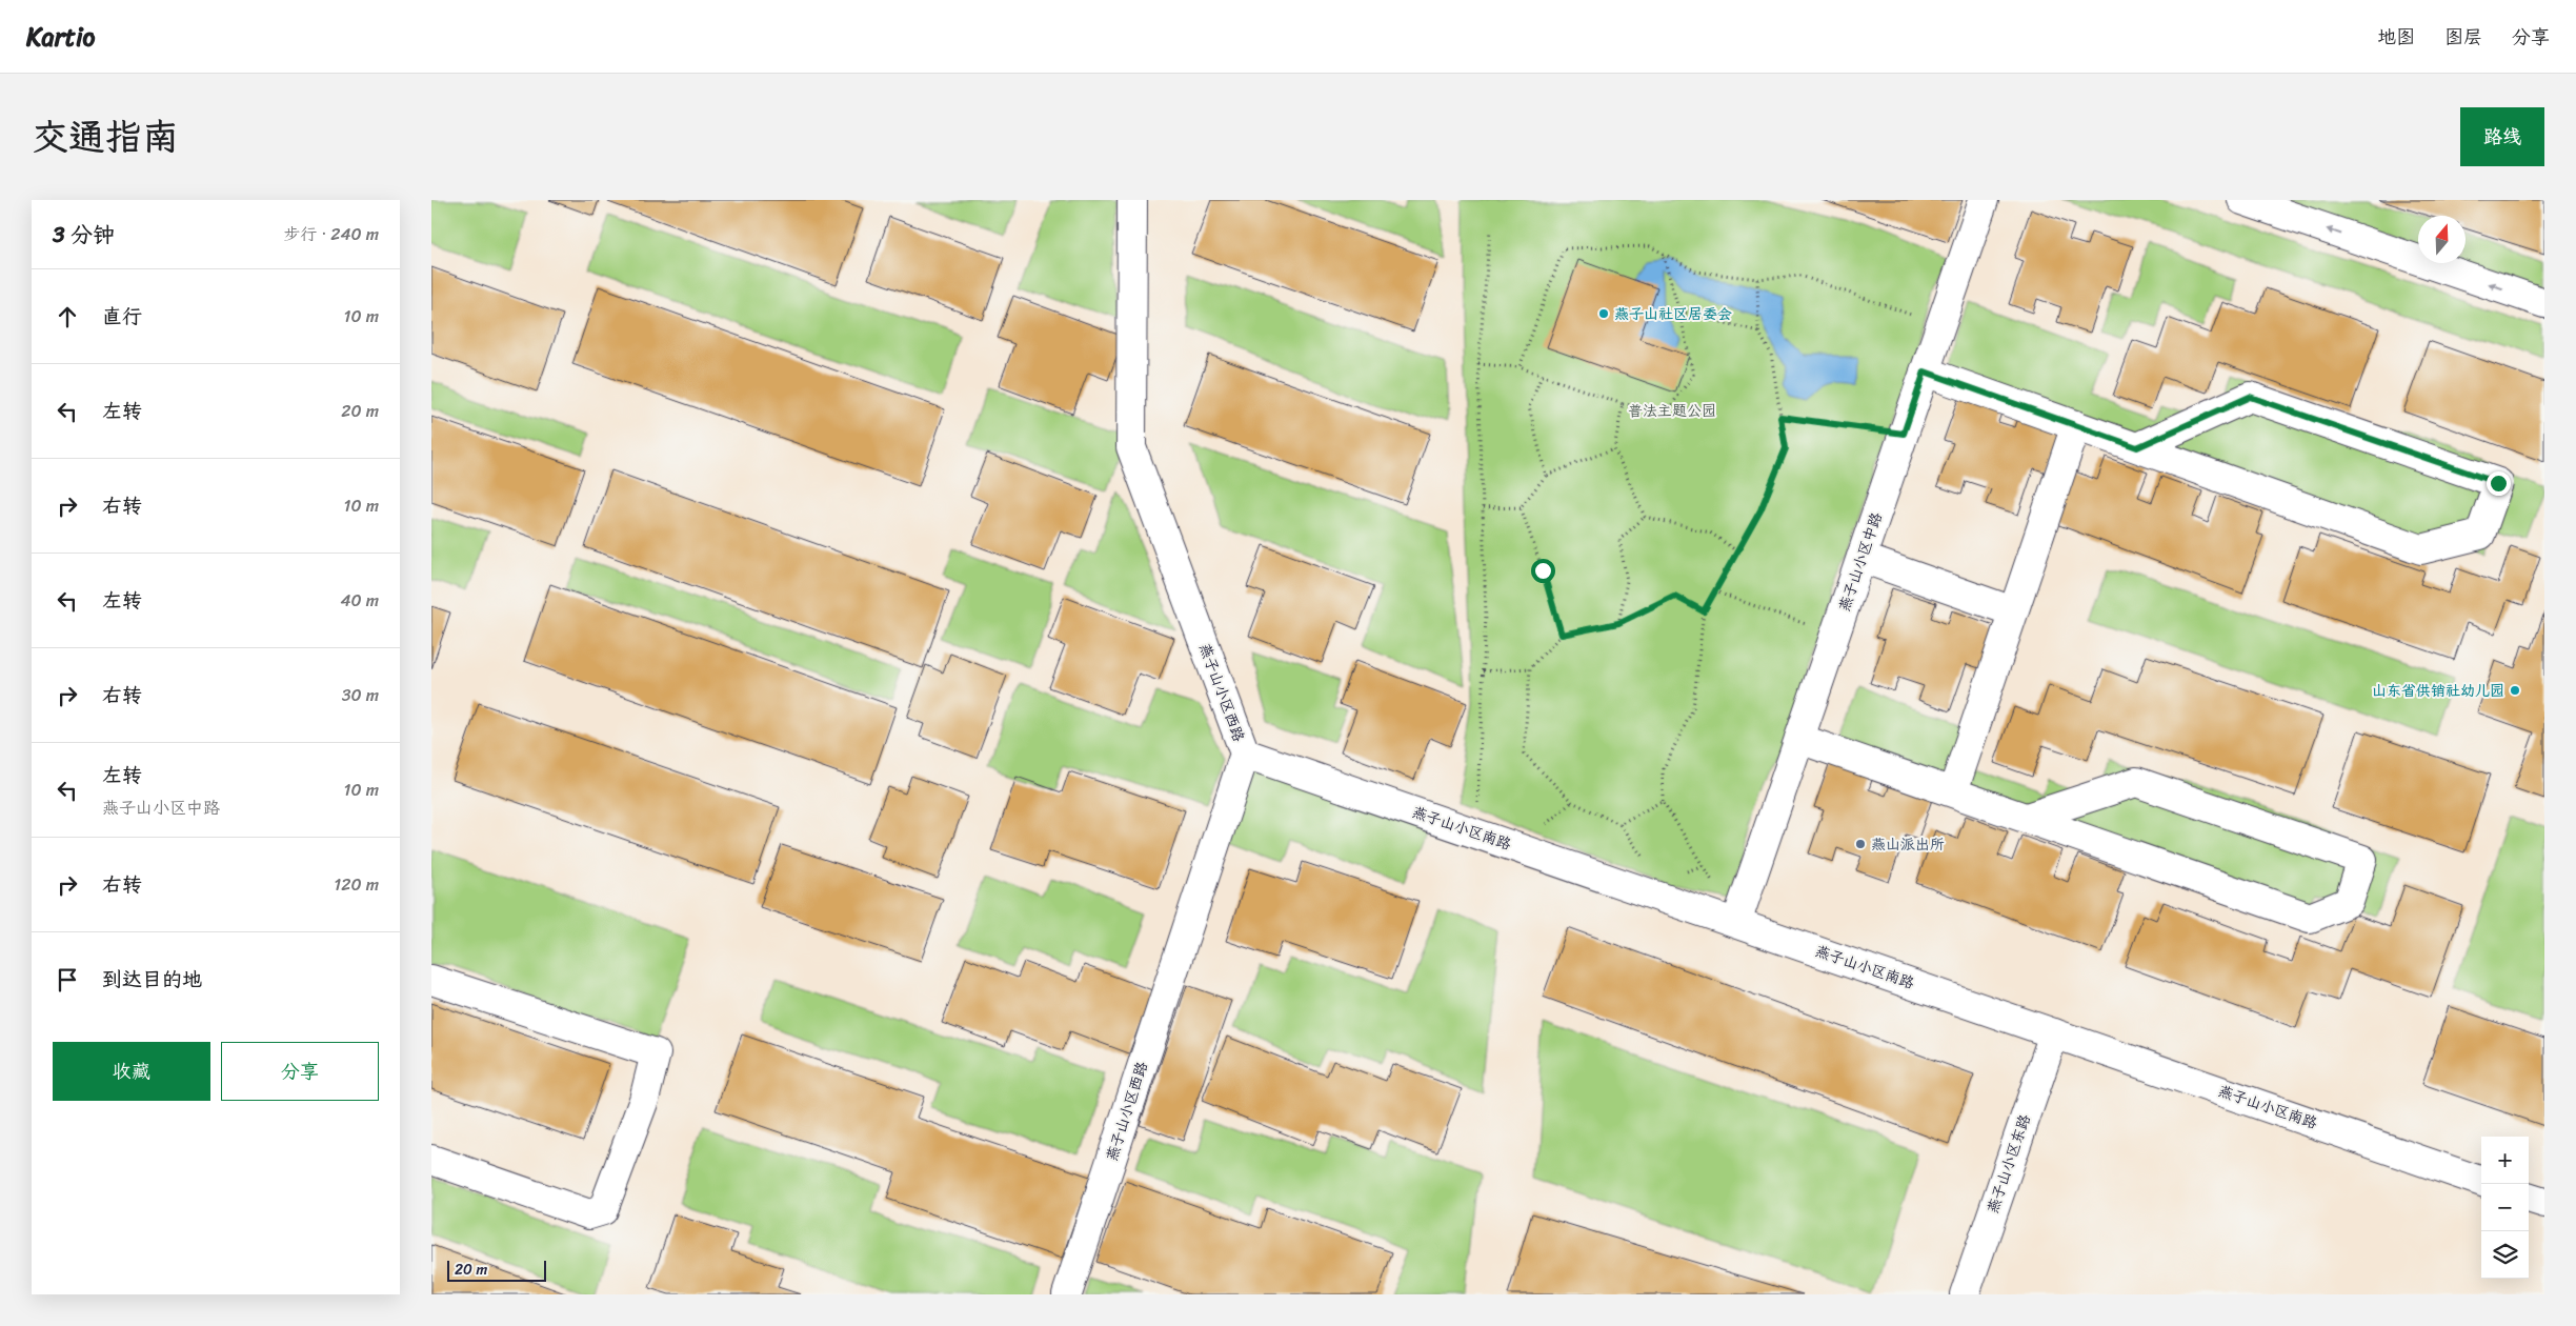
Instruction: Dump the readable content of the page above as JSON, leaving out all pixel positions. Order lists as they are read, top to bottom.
{
  "streets": {
    "street": [
      "燕子山小区中路",
      "燕子山小区西路",
      "燕子山小区南路",
      "燕子山小区东路"
    ]
  },
  "crossings": [
    ["燕子山小区中路", "燕子山小区南路"],
    ["燕子山小区西路", "燕子山小区南路"],
    ["燕子山小区南路", "燕子山小区东路"]
  ],
  "parks": ["普法主题公园"],
  "places": ["燕子山社区居委会", "山东省供销社幼儿园", "燕山派出所"],
  "scale_bar": "20 m",
  "north": "top",
  "page": {
    "header": "Kartio",
    "nav": ["地图", "图层", "分享"],
    "title": "交通指南",
    "buttons": [
      "路线",
      ["收藏", "分享"]
    ],
    "heading": ["3 分钟", "步行 · 240 m"],
    "list": [
      ["直行", "10 m"],
      ["左转", "20 m"],
      ["右转", "10 m"],
      ["左转", "40 m"],
      ["右转", "30 m"],
      ["左转", "燕子山小区中路", "10 m"],
      ["右转", "120 m"],
      "到达目的地"
    ],
    "map_buttons": ["+", "−"],
    "scale": "20 m"
  }
}
